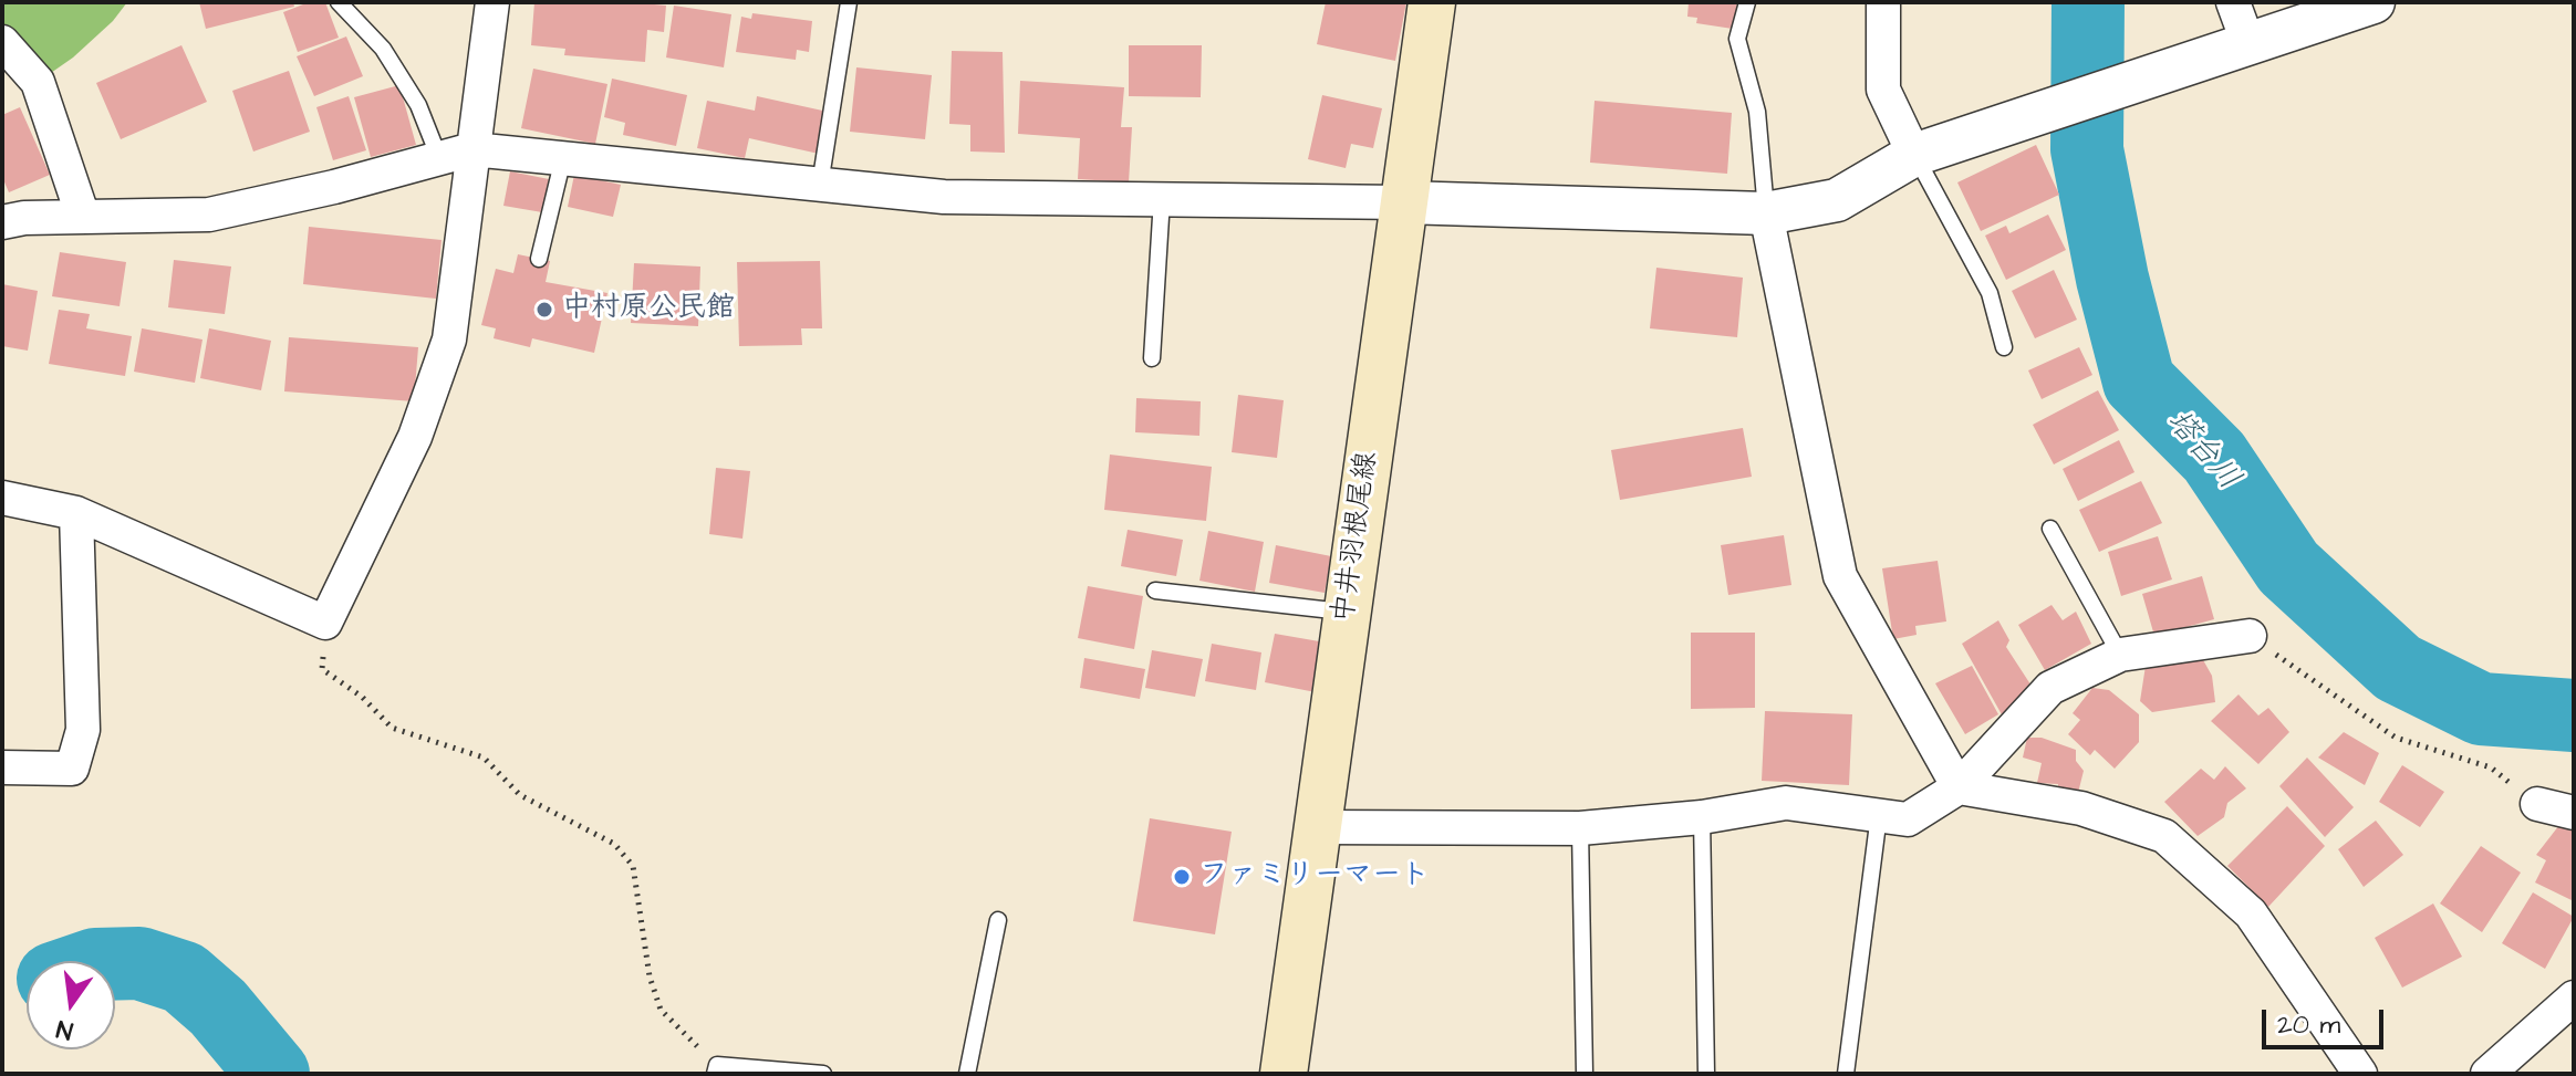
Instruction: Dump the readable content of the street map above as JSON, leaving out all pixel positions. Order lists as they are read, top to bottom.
{
  "streets": {
    "main road": ["中井羽根尾線"]
  },
  "water": ["塔台川"],
  "places": ["中村原公民館", "ファミリーマート"],
  "scale_bar": "20 m",
  "north": "bottom"
}
